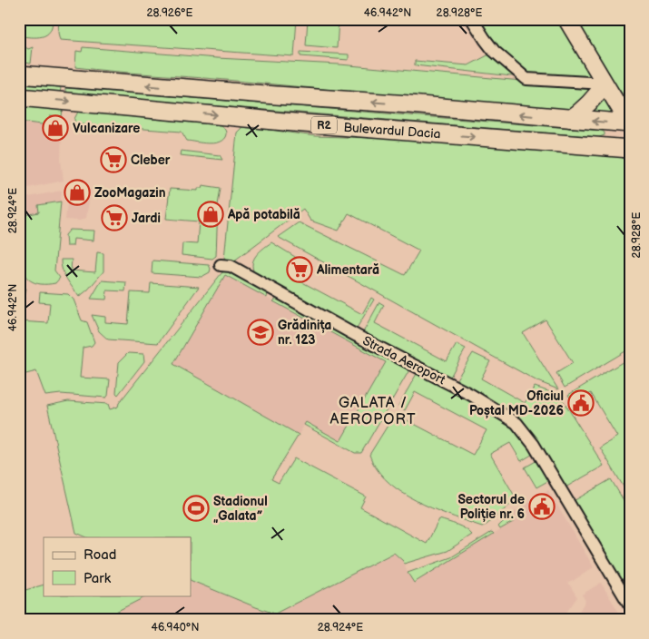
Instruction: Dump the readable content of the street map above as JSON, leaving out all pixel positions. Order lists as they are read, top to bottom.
{
  "streets": {
    "main road": ["R2", "Bulevardul Dacia"],
    "street": ["Strada Aeroport"]
  },
  "districts": ["GALATA / AEROPORT"],
  "places": {
    "shop": ["Vulcanizare", "ZooMagazin", "Apă potabilă"],
    "supermarket": ["Cleber", "Jardi", "Alimentară"],
    "school or university": ["Grădinița nr. 123"],
    "public building": ["Oficiul Poștal MD-2026", "Sectorul de Poliție nr. 6"],
    "sports": ["Stadionul „Galata”"]
  },
  "legend": ["Road", "Park"],
  "coordinates": [
    "28.926°E",
    "46.942°N",
    "28.928°E",
    "28.924°E",
    "46.940°N"
  ]
}
